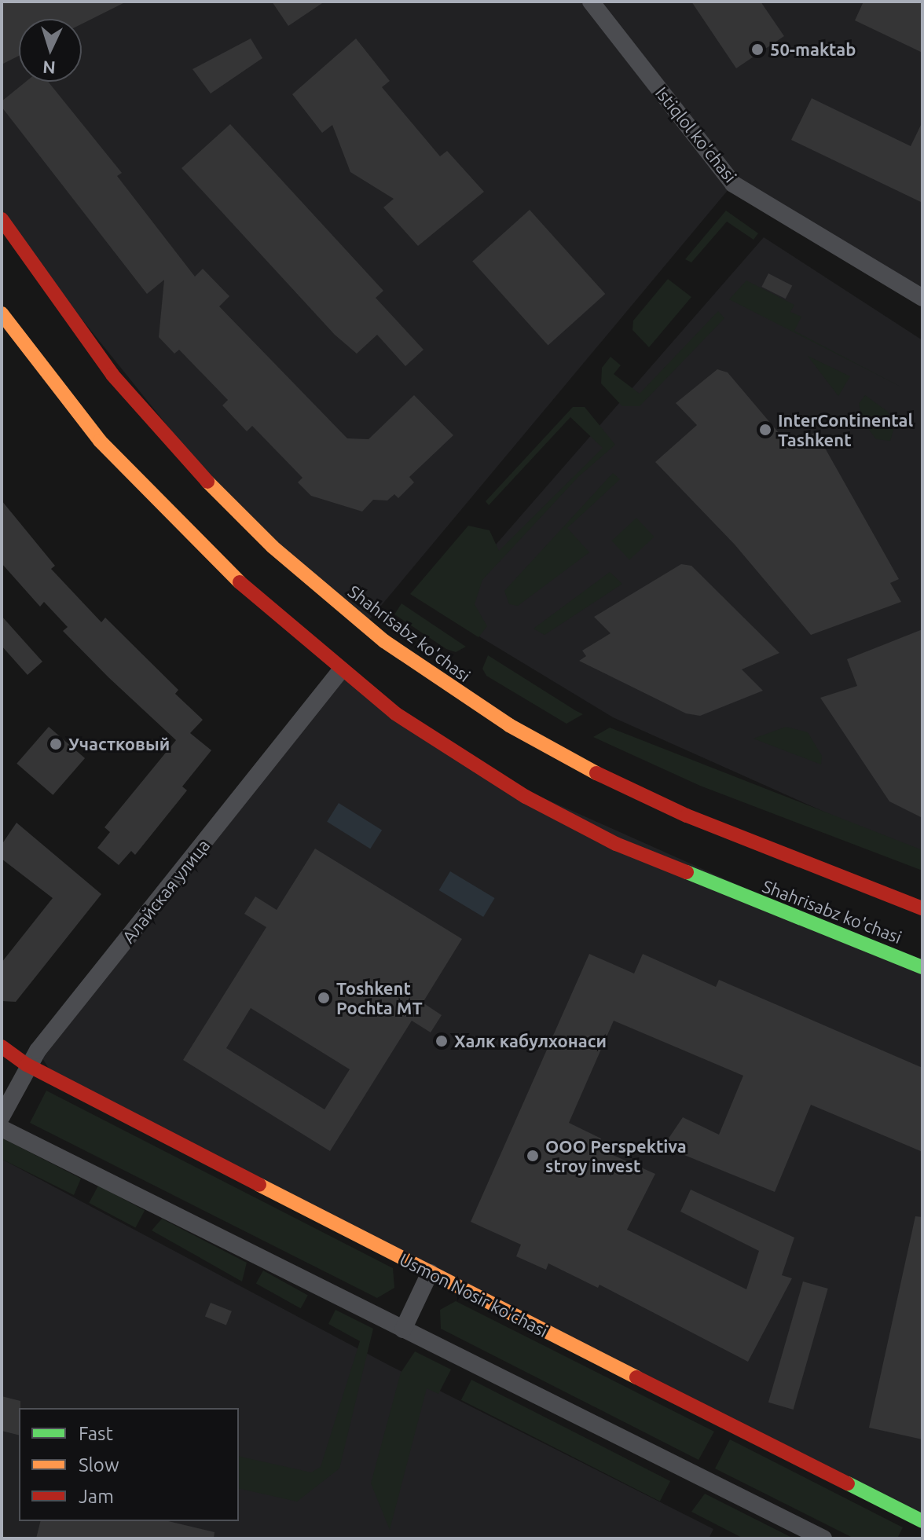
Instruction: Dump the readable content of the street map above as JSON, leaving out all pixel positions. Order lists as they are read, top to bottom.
{
  "streets": {
    "main road": ["Shahrisabz ko'chasi", "Usmon Nosir ko'chasi"],
    "street": ["Istiqlol ko'chasi", "Алайская улица"]
  },
  "crossings": [
    ["Shahrisabz ko'chasi", "Алайская улица"],
    ["Алайская улица", "Usmon Nosir ko'chasi"]
  ],
  "places": [
    "50-maktab",
    "InterContinental Tashkent",
    "Участковый",
    "Toshkent Pochta MT",
    "Халк кабулхонаси",
    "ООО Perspektiva stroy invest"
  ],
  "legend": ["Fast", "Slow", "Jam"],
  "north": "bottom"
}
